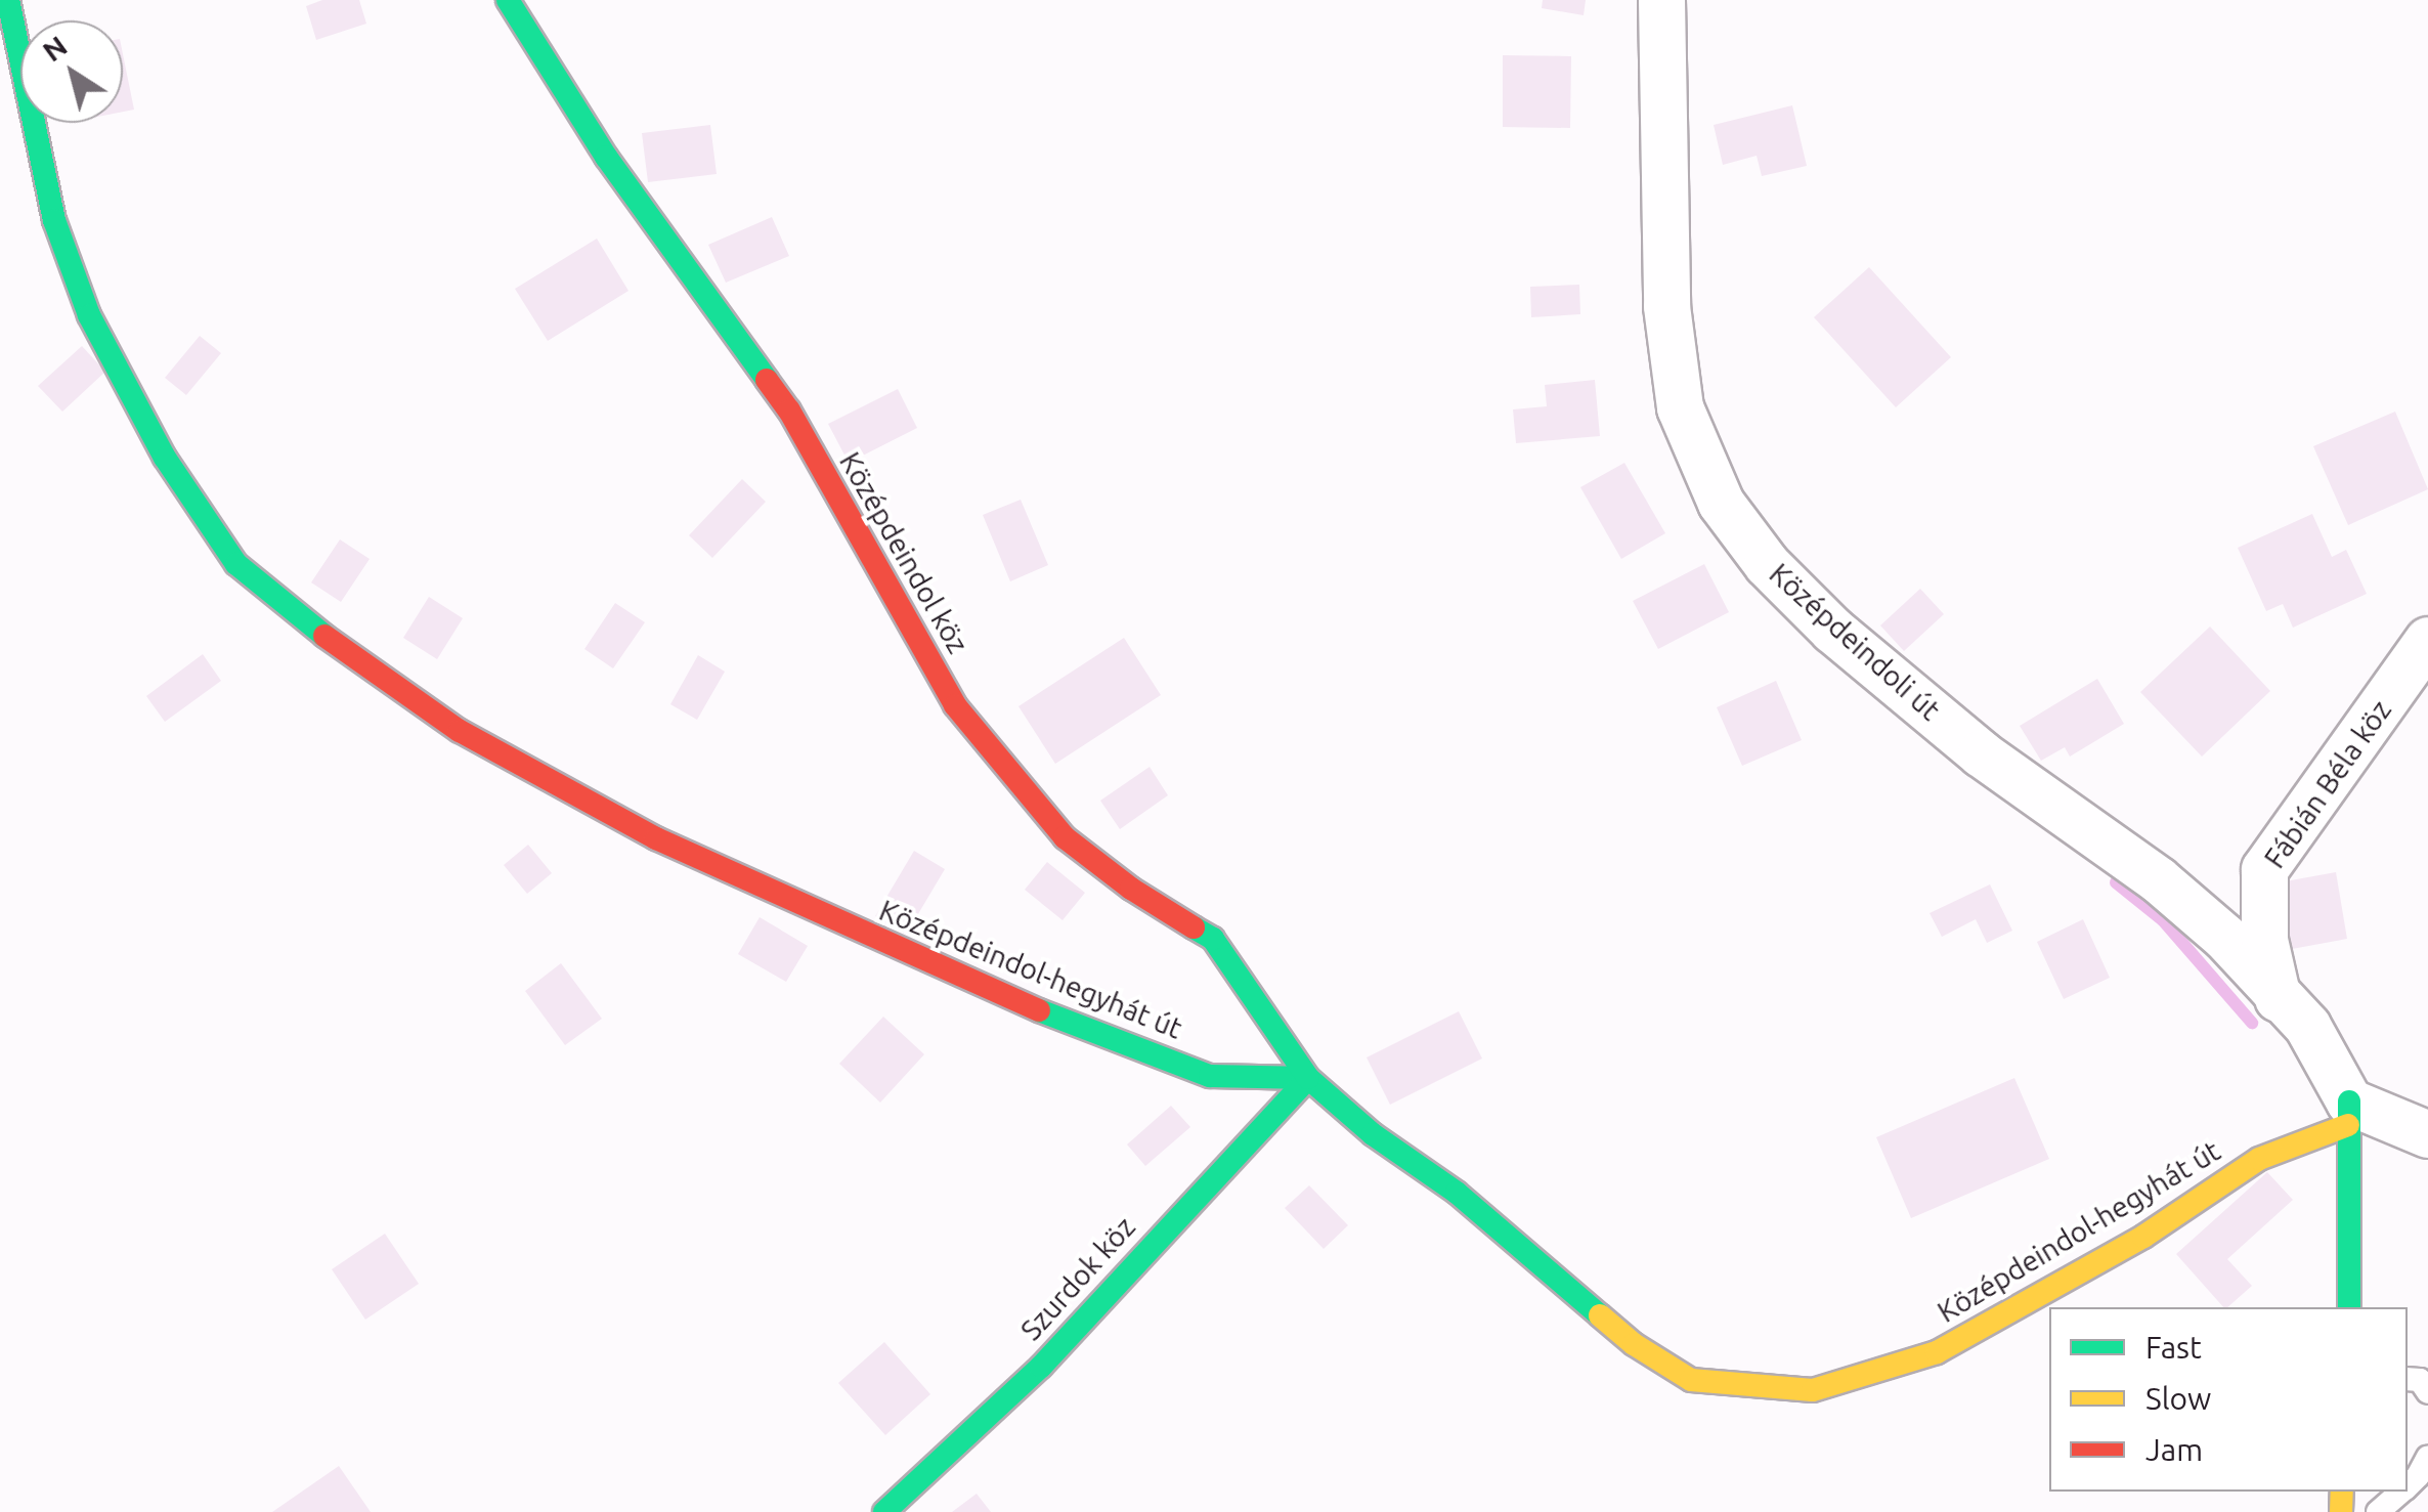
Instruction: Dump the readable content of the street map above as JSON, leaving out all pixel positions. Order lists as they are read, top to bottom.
{
  "streets": {
    "street": [
      "Középdeindol köz",
      "Középdeindoli út",
      "Fábián Béla köz",
      "Középdeindol-hegyhát út",
      "Szurdok köz"
    ]
  },
  "crossings": [
    ["Középdeindol köz", "Középdeindol-hegyhát út"],
    ["Középdeindol köz", "Szurdok köz"],
    ["Középdeindoli út", "Fábián Béla köz"],
    ["Középdeindoli út", "Középdeindol-hegyhát út"],
    ["Középdeindol-hegyhát út", "Szurdok köz"]
  ],
  "legend": ["Fast", "Slow", "Jam"],
  "north": "top left"
}
